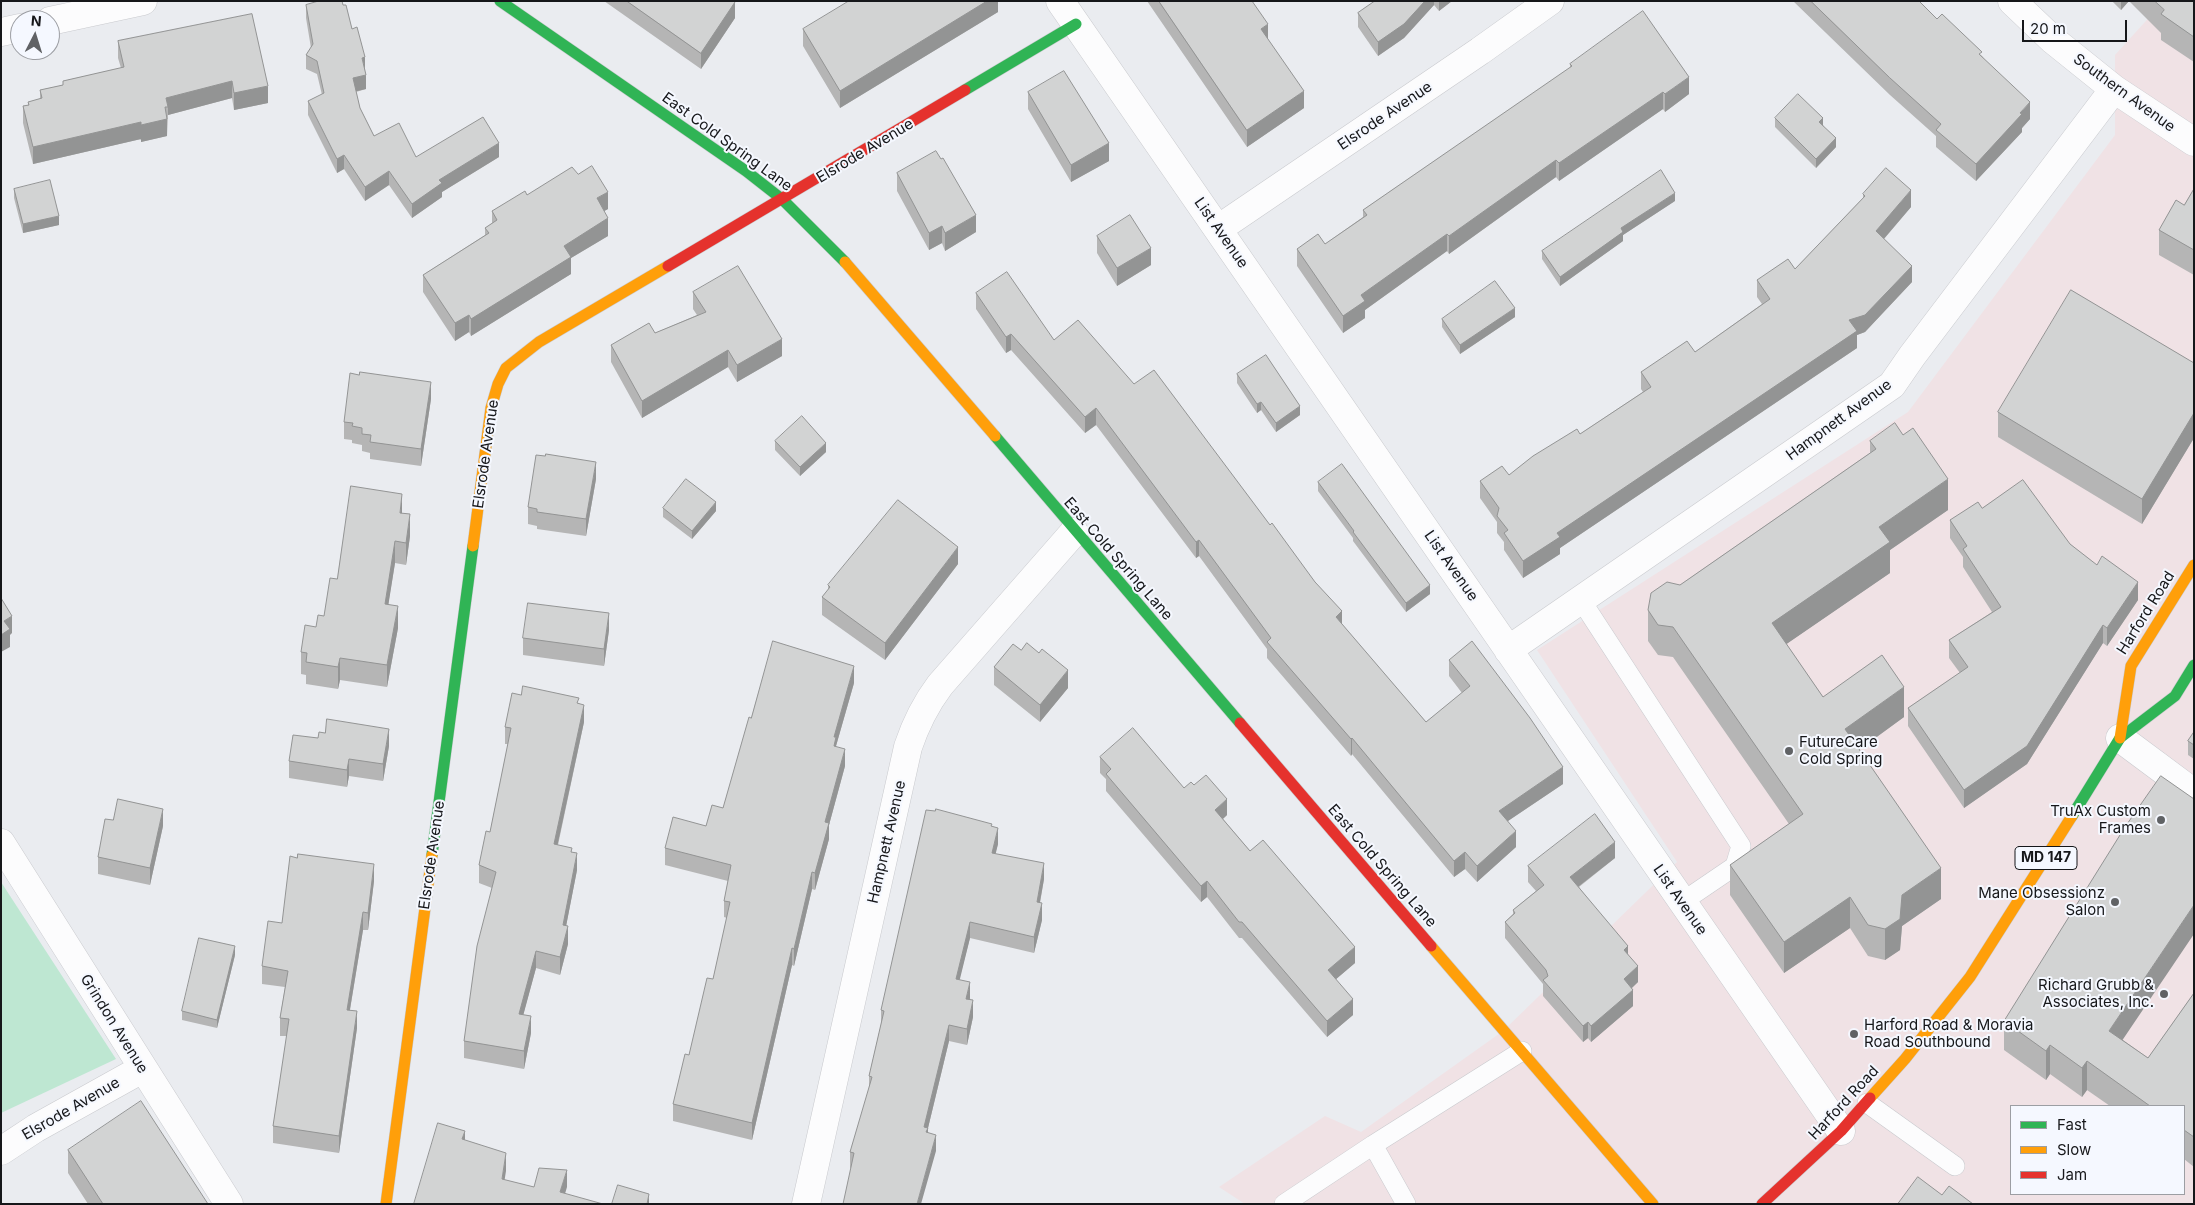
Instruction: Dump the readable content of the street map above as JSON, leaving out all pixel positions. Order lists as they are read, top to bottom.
{
  "streets": {
    "main road": [
      "Elsrode Avenue",
      "East Cold Spring Lane",
      "Harford Road",
      "MD 147"
    ],
    "street": [
      "Southern Avenue",
      "List Avenue",
      "Hampnett Avenue",
      "Grindon Avenue"
    ]
  },
  "crossings": [
    ["Southern Avenue", "Hampnett Avenue"],
    ["Elsrode Avenue", "East Cold Spring Lane"],
    ["Elsrode Avenue", "List Avenue"],
    ["Elsrode Avenue", "Grindon Avenue"],
    ["East Cold Spring Lane", "Hampnett Avenue"],
    ["List Avenue", "Hampnett Avenue"],
    ["List Avenue", "Harford Road"]
  ],
  "places": [
    "FutureCare Cold Spring",
    "TruAx Custom Frames",
    "Mane Obsessionz Salon",
    "Richard Grubb & Associates, Inc.",
    "Harford Road & Moravia Road Southbound"
  ],
  "legend": ["Fast", "Slow", "Jam"],
  "scale_bar": "20 m",
  "north": "top"
}
